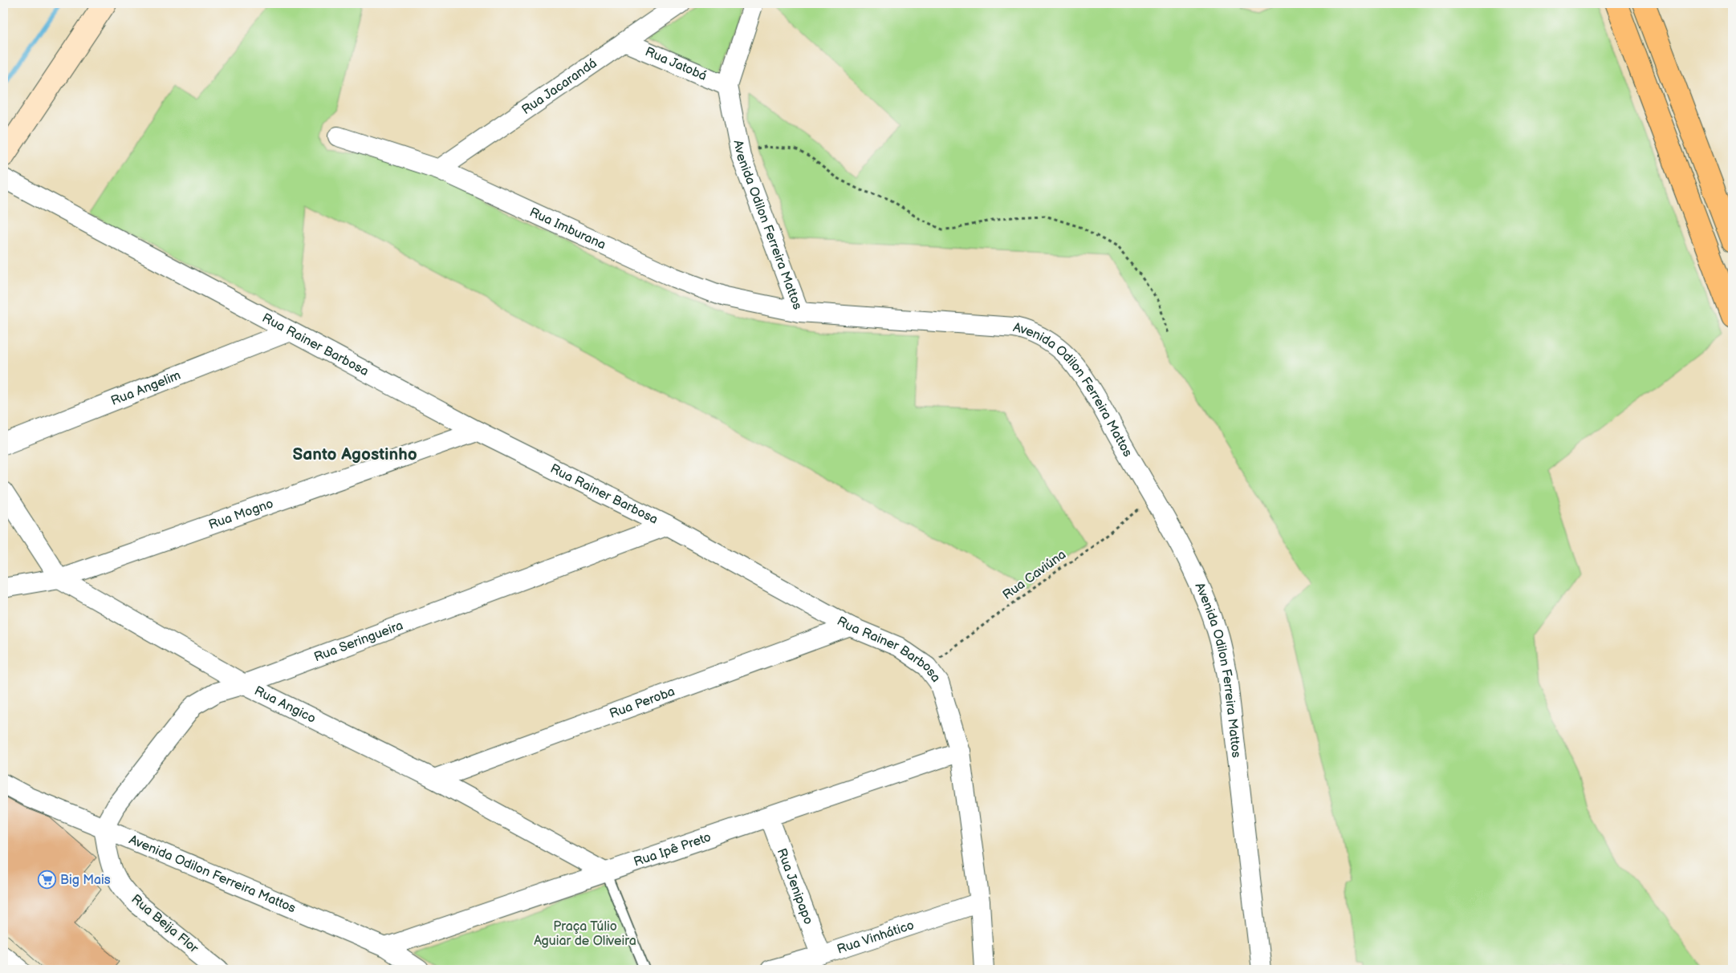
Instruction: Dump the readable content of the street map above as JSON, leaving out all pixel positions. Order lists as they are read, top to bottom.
{
  "streets": {
    "street": [
      "Rua Jatobá",
      "Rua Jacarandá",
      "Avenida Odilon Ferreira Mattos",
      "Rua Imburana",
      "Rua Rainer Barbosa",
      "Rua Angelim",
      "Rua Mogno",
      "Rua Seringueira",
      "Rua Peroba",
      "Rua Angico",
      "Rua Ipê Preto",
      "Rua Jenipapo",
      "Rua Beija Flor",
      "Rua Vinhático"
    ],
    "path": ["Rua Caviúna"]
  },
  "crossings": [
    ["Rua Jatobá", "Rua Jacarandá"],
    ["Rua Jatobá", "Avenida Odilon Ferreira Mattos"],
    ["Rua Jacarandá", "Rua Imburana"],
    ["Avenida Odilon Ferreira Mattos", "Rua Imburana"],
    ["Avenida Odilon Ferreira Mattos", "Rua Caviúna"],
    ["Avenida Odilon Ferreira Mattos", "Rua Seringueira"],
    ["Avenida Odilon Ferreira Mattos", "Rua Ipê Preto"],
    ["Avenida Odilon Ferreira Mattos", "Rua Beija Flor"],
    ["Rua Rainer Barbosa", "Rua Angelim"],
    ["Rua Rainer Barbosa", "Rua Mogno"],
    ["Rua Rainer Barbosa", "Rua Caviúna"],
    ["Rua Rainer Barbosa", "Rua Seringueira"],
    ["Rua Rainer Barbosa", "Rua Peroba"],
    ["Rua Rainer Barbosa", "Rua Ipê Preto"],
    ["Rua Rainer Barbosa", "Rua Vinhático"],
    ["Rua Mogno", "Rua Angico"],
    ["Rua Seringueira", "Rua Angico"],
    ["Rua Seringueira", "Rua Beija Flor"],
    ["Rua Peroba", "Rua Angico"],
    ["Rua Angico", "Rua Ipê Preto"],
    ["Rua Ipê Preto", "Rua Jenipapo"],
    ["Rua Jenipapo", "Rua Vinhático"]
  ],
  "districts": ["Santo Agostinho"],
  "parks": ["Praça Túlio Aguiar de Oliveira"],
  "places": {
    "supermarket": ["Big Mais"]
  }
}
